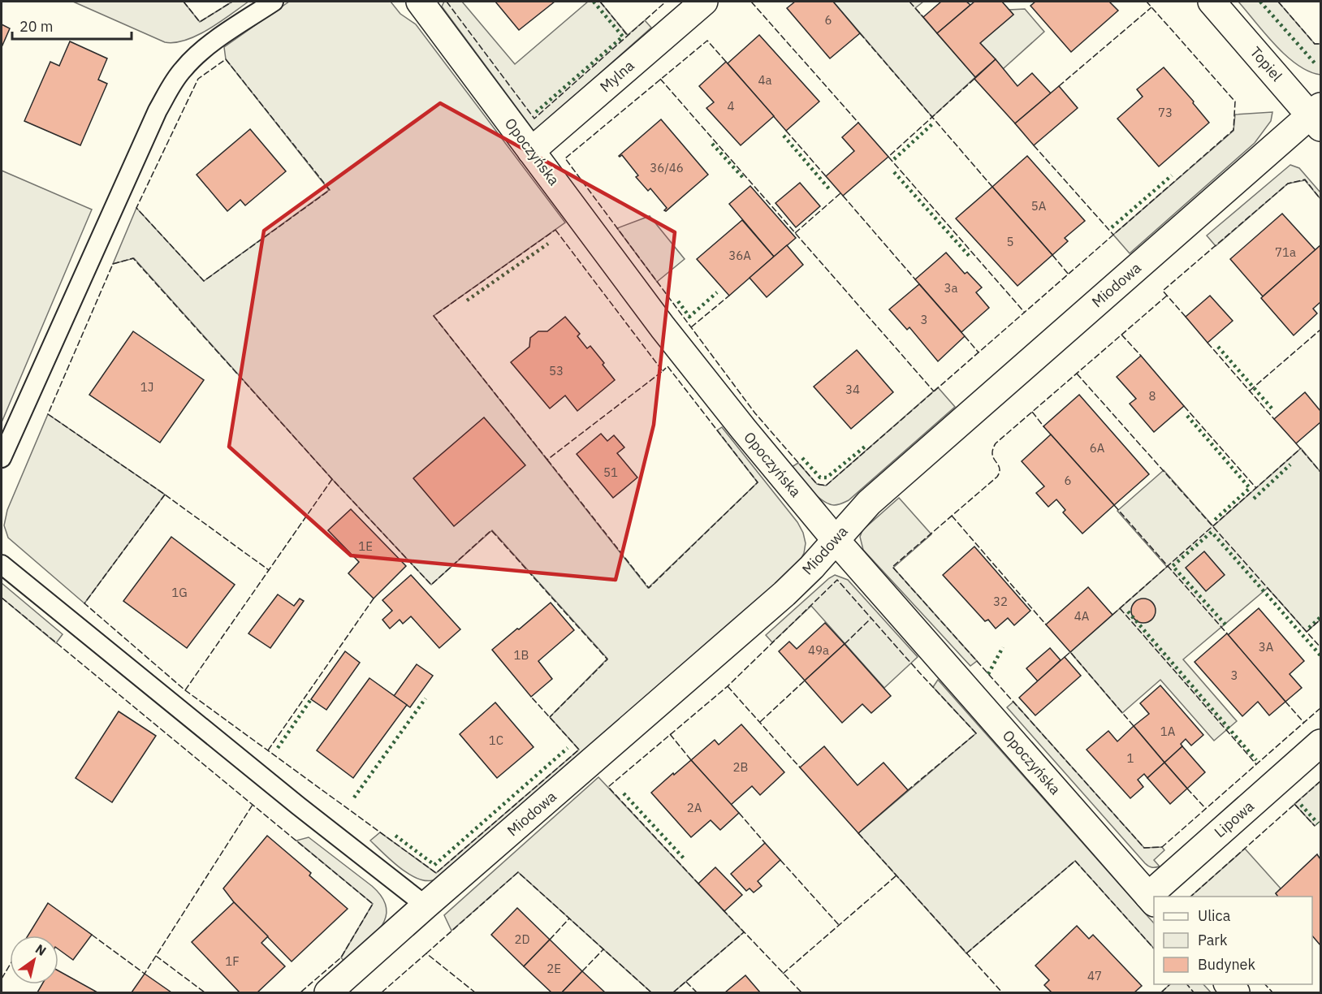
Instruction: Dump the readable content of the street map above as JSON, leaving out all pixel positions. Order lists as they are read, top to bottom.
{
  "streets": {
    "street": [
      "Topiel",
      "Mylna",
      "Opoczyńska",
      "Miodowa",
      "Lipowa"
    ]
  },
  "crossings": [
    ["Topiel", "Miodowa"],
    ["Mylna", "Opoczyńska"],
    ["Opoczyńska", "Miodowa"]
  ],
  "house_numbers": [
    "6",
    "4a",
    "4",
    "73",
    "36/46",
    "5A",
    "5",
    "71a",
    "36A",
    "3a",
    "3",
    "53",
    "1J",
    "34",
    "8",
    "6A",
    "51",
    "6",
    "1E",
    "1G",
    "32",
    "4A",
    "3A",
    "49a",
    "1B",
    "3",
    "1A",
    "1C",
    "1",
    "2B",
    "2A",
    "2D",
    "1F",
    "2E",
    "47"
  ],
  "legend": ["Ulica", "Park", "Budynek"],
  "scale_bar": "20 m",
  "north": "top right"
}
